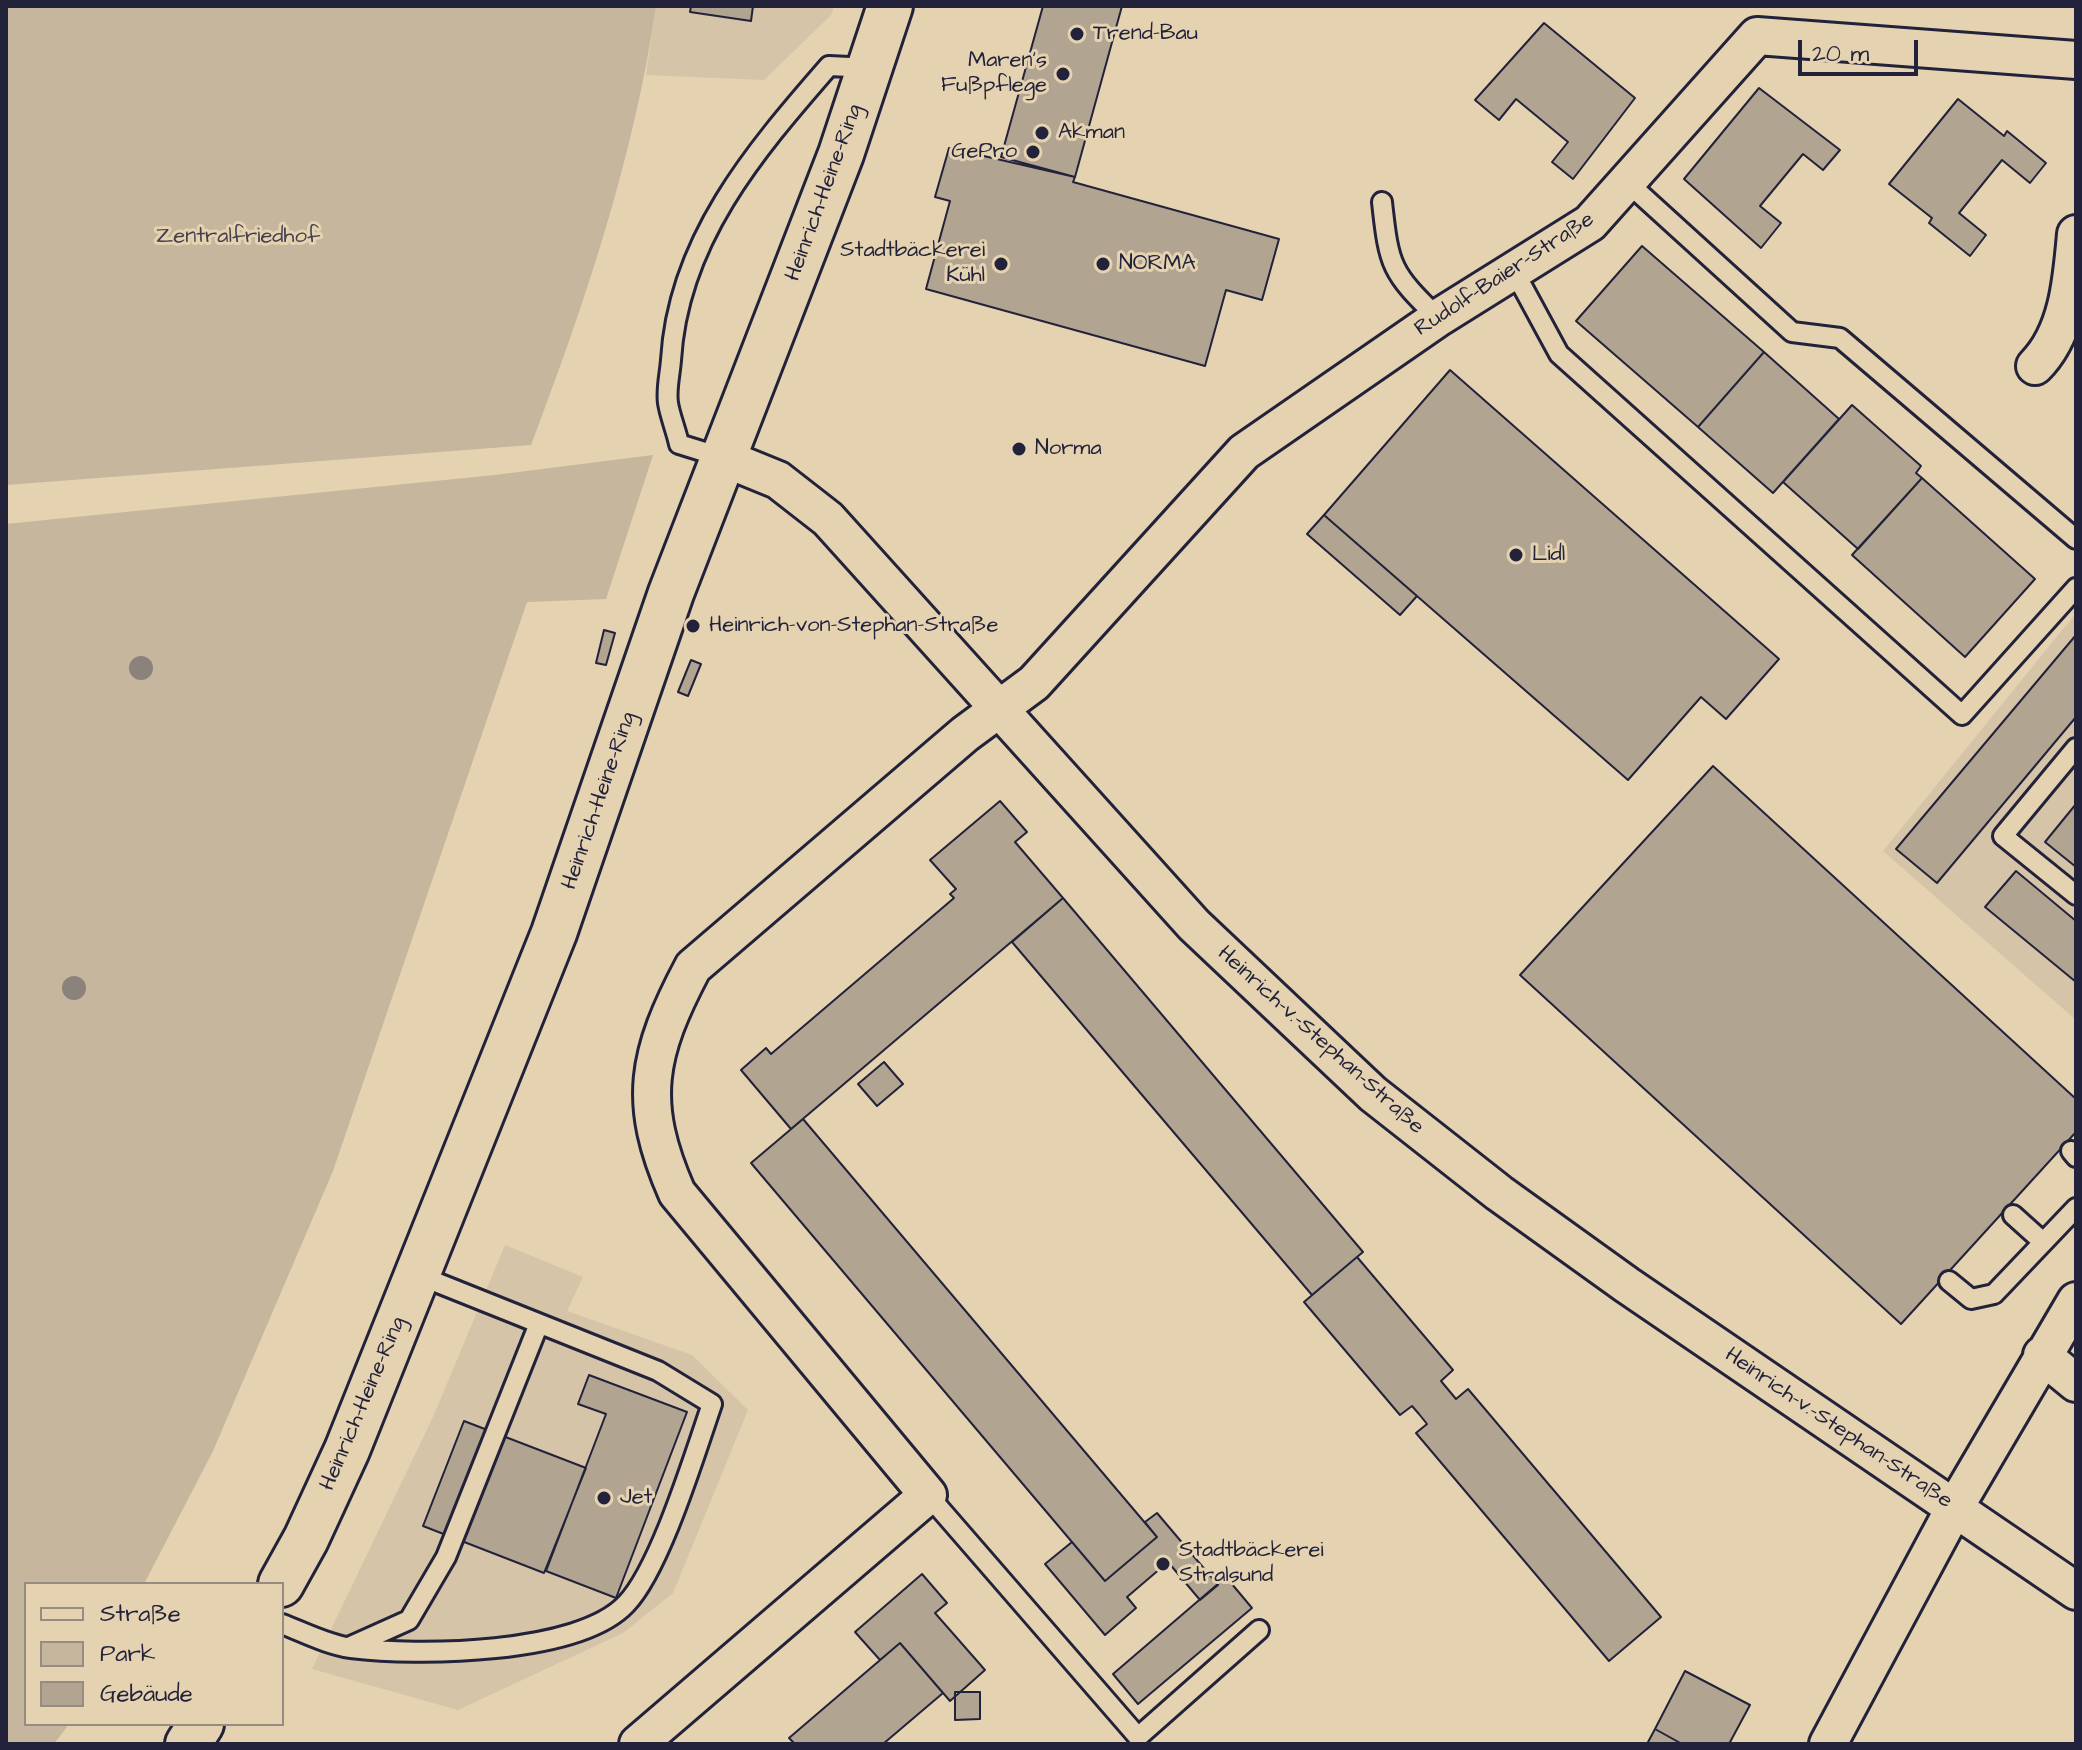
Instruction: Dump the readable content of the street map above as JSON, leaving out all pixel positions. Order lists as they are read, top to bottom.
{
  "streets": {
    "main road": ["Heinrich-Heine-Ring"],
    "street": ["Rudolf-Baier-Straße", "Heinrich-v.-Stephan-Straße"]
  },
  "crossings": [
    ["Heinrich-Heine-Ring", "Heinrich-v.-Stephan-Straße"],
    ["Rudolf-Baier-Straße", "Heinrich-v.-Stephan-Straße"]
  ],
  "parks": ["Zentralfriedhof"],
  "places": [
    "Trend-Bau",
    "Maren's Fußpflege",
    "Akman",
    "GePro",
    "Stadtbäckerei Kühl",
    "NORMA",
    "Norma",
    "Lidl",
    "Heinrich-von-Stephan-Straße",
    "Jet",
    "Stadtbäckerei Stralsund"
  ],
  "legend": ["Straße", "Park", "Gebäude"],
  "scale_bar": "20 m"
}
